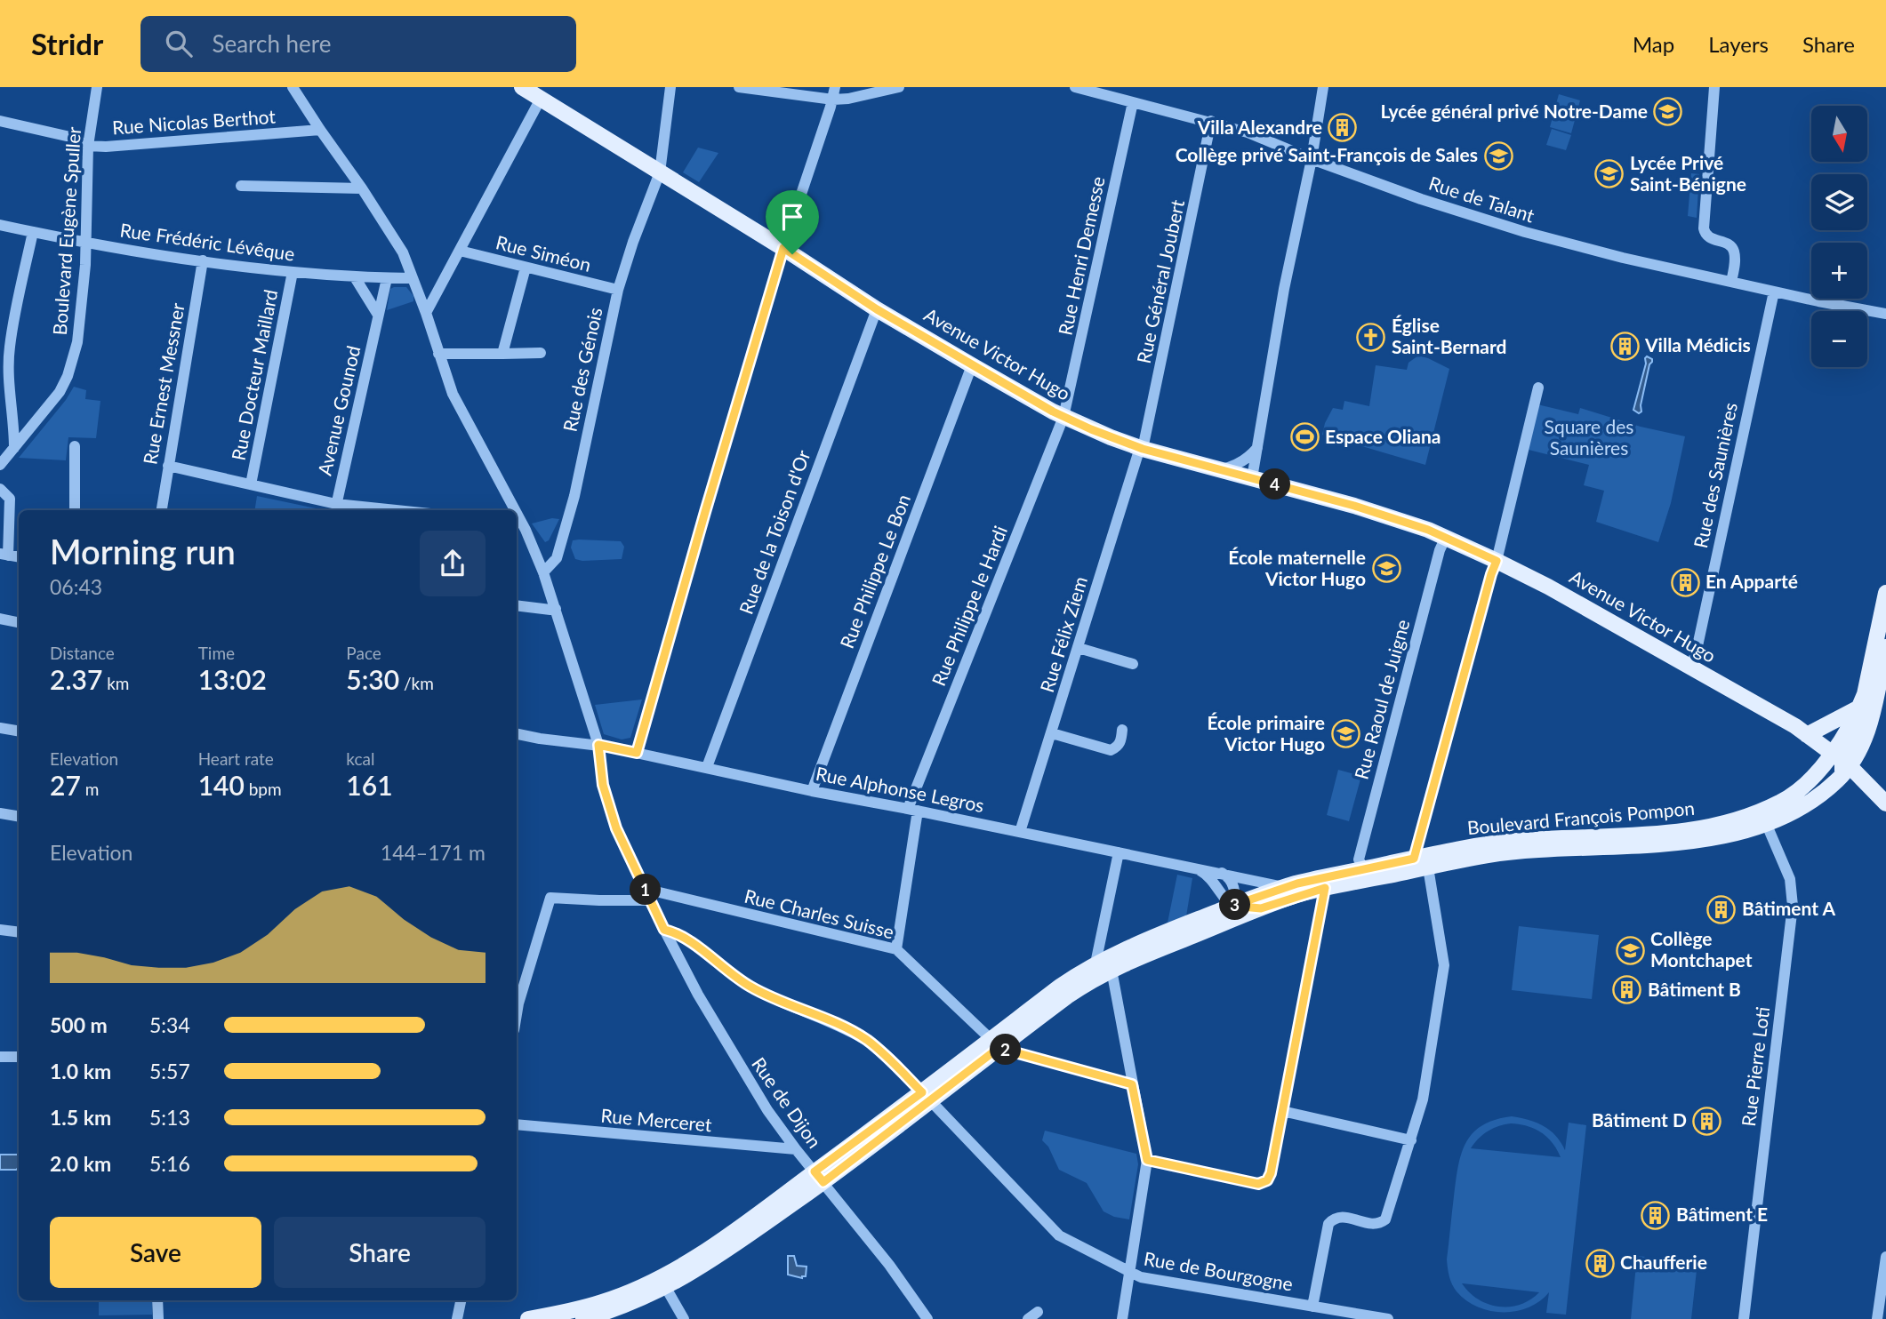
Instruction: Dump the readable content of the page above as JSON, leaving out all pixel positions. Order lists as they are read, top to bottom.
{
  "streets": {
    "main road": ["Avenue Victor Hugo", "Boulevard François Pompon"],
    "street": [
      "Rue Nicolas Berthot",
      "Rue de Talant",
      "Boulevard Eugène Spuller",
      "Rue Frédéric Lévêque",
      "Rue Siméon",
      "Rue Henri Demesse",
      "Rue Général Joubert",
      "Rue des Génois",
      "Rue Docteur Maillard",
      "Rue Ernest Messner",
      "Avenue Gounod",
      "Rue des Saunières",
      "Rue de la Toison d'Or",
      "Rue Philippe Le Bon",
      "Rue Philippe le Hardi",
      "Rue Félix Ziem",
      "Rue Raoul de Juigne",
      "Rue Alphonse Legros",
      "Rue Charles Suisse",
      "Rue Pierre Loti",
      "Rue de Dijon",
      "Rue Merceret",
      "Rue de Bourgogne"
    ]
  },
  "crossings": [
    ["Rue Nicolas Berthot", "Boulevard Eugène Spuller"],
    ["Rue Nicolas Berthot", "Rue de Dijon"],
    ["Rue de Talant", "Rue Henri Demesse"],
    ["Rue de Talant", "Rue Général Joubert"],
    ["Rue de Talant", "Rue des Saunières"],
    ["Boulevard Eugène Spuller", "Rue Frédéric Lévêque"],
    ["Rue Frédéric Lévêque", "Rue Docteur Maillard"],
    ["Rue Frédéric Lévêque", "Rue Ernest Messner"],
    ["Rue Frédéric Lévêque", "Avenue Gounod"],
    ["Rue Frédéric Lévêque", "Rue de Dijon"],
    ["Rue Siméon", "Rue des Génois"],
    ["Rue Henri Demesse", "Avenue Victor Hugo"],
    ["Rue Henri Demesse", "Rue Philippe le Hardi"],
    ["Rue Général Joubert", "Avenue Victor Hugo"],
    ["Rue Général Joubert", "Rue Félix Ziem"],
    ["Avenue Victor Hugo", "Rue des Génois"],
    ["Avenue Victor Hugo", "Rue des Saunières"],
    ["Avenue Victor Hugo", "Rue de la Toison d'Or"],
    ["Avenue Victor Hugo", "Rue Philippe Le Bon"],
    ["Avenue Victor Hugo", "Rue Philippe le Hardi"],
    ["Avenue Victor Hugo", "Rue Félix Ziem"],
    ["Avenue Victor Hugo", "Rue Raoul de Juigne"],
    ["Avenue Victor Hugo", "Boulevard François Pompon"],
    ["Rue des Génois", "Rue de Dijon"],
    ["Rue de la Toison d'Or", "Rue Alphonse Legros"],
    ["Rue Philippe Le Bon", "Rue Alphonse Legros"],
    ["Rue Philippe le Hardi", "Rue Alphonse Legros"],
    ["Rue Philippe le Hardi", "Rue Charles Suisse"],
    ["Rue Félix Ziem", "Rue Alphonse Legros"],
    ["Rue Raoul de Juigne", "Boulevard François Pompon"],
    ["Rue Alphonse Legros", "Boulevard François Pompon"],
    ["Rue Alphonse Legros", "Rue de Dijon"],
    ["Boulevard François Pompon", "Rue Charles Suisse"],
    ["Boulevard François Pompon", "Rue Pierre Loti"],
    ["Boulevard François Pompon", "Rue de Dijon"],
    ["Boulevard François Pompon", "Rue de Bourgogne"],
    ["Rue Charles Suisse", "Rue de Dijon"],
    ["Rue de Dijon", "Rue Merceret"],
    ["Rue de Dijon", "Rue de Bourgogne"]
  ],
  "parks": ["Square des Saunières"],
  "places": {
    "school or university": [
      "Lycée général privé Notre-Dame",
      "Collège privé Saint-François de Sales",
      "Lycée Privé Saint-Bénigne",
      "École maternelle Victor Hugo",
      "École primaire Victor Hugo",
      "Collège Montchapet"
    ],
    "building": [
      "Villa Alexandre",
      "Villa Médicis",
      "En Apparté",
      "Bâtiment A",
      "Bâtiment B",
      "Bâtiment D",
      "Bâtiment E",
      "Chaufferie"
    ],
    "church": ["Église Saint-Bernard"],
    "sports": ["Espace Oliana"]
  },
  "north": "bottom",
  "page": {
    "header": "Stridr",
    "search": "Search here",
    "nav": ["Map", "Layers", "Share"],
    "map_buttons": ["+", "−"],
    "pins": [
      "4",
      "1",
      "3",
      "2"
    ],
    "heading": ["Morning run", "06:43"],
    "stats": [
      ["Distance", "2.37 km"],
      ["Time", "13:02"],
      ["Pace", "5:30 /km"],
      ["Elevation", "27 m"],
      ["Heart rate", "140 bpm"],
      ["kcal", "161"]
    ],
    "chart": ["Elevation", "144–171 m"],
    "list": [
      {
        "name": "500 m",
        "note": "5:34"
      },
      {
        "name": "1.0 km",
        "note": "5:57"
      },
      {
        "name": "1.5 km",
        "note": "5:13"
      },
      {
        "name": "2.0 km",
        "note": "5:16"
      }
    ],
    "buttons": ["Save", "Share"]
  }
}
